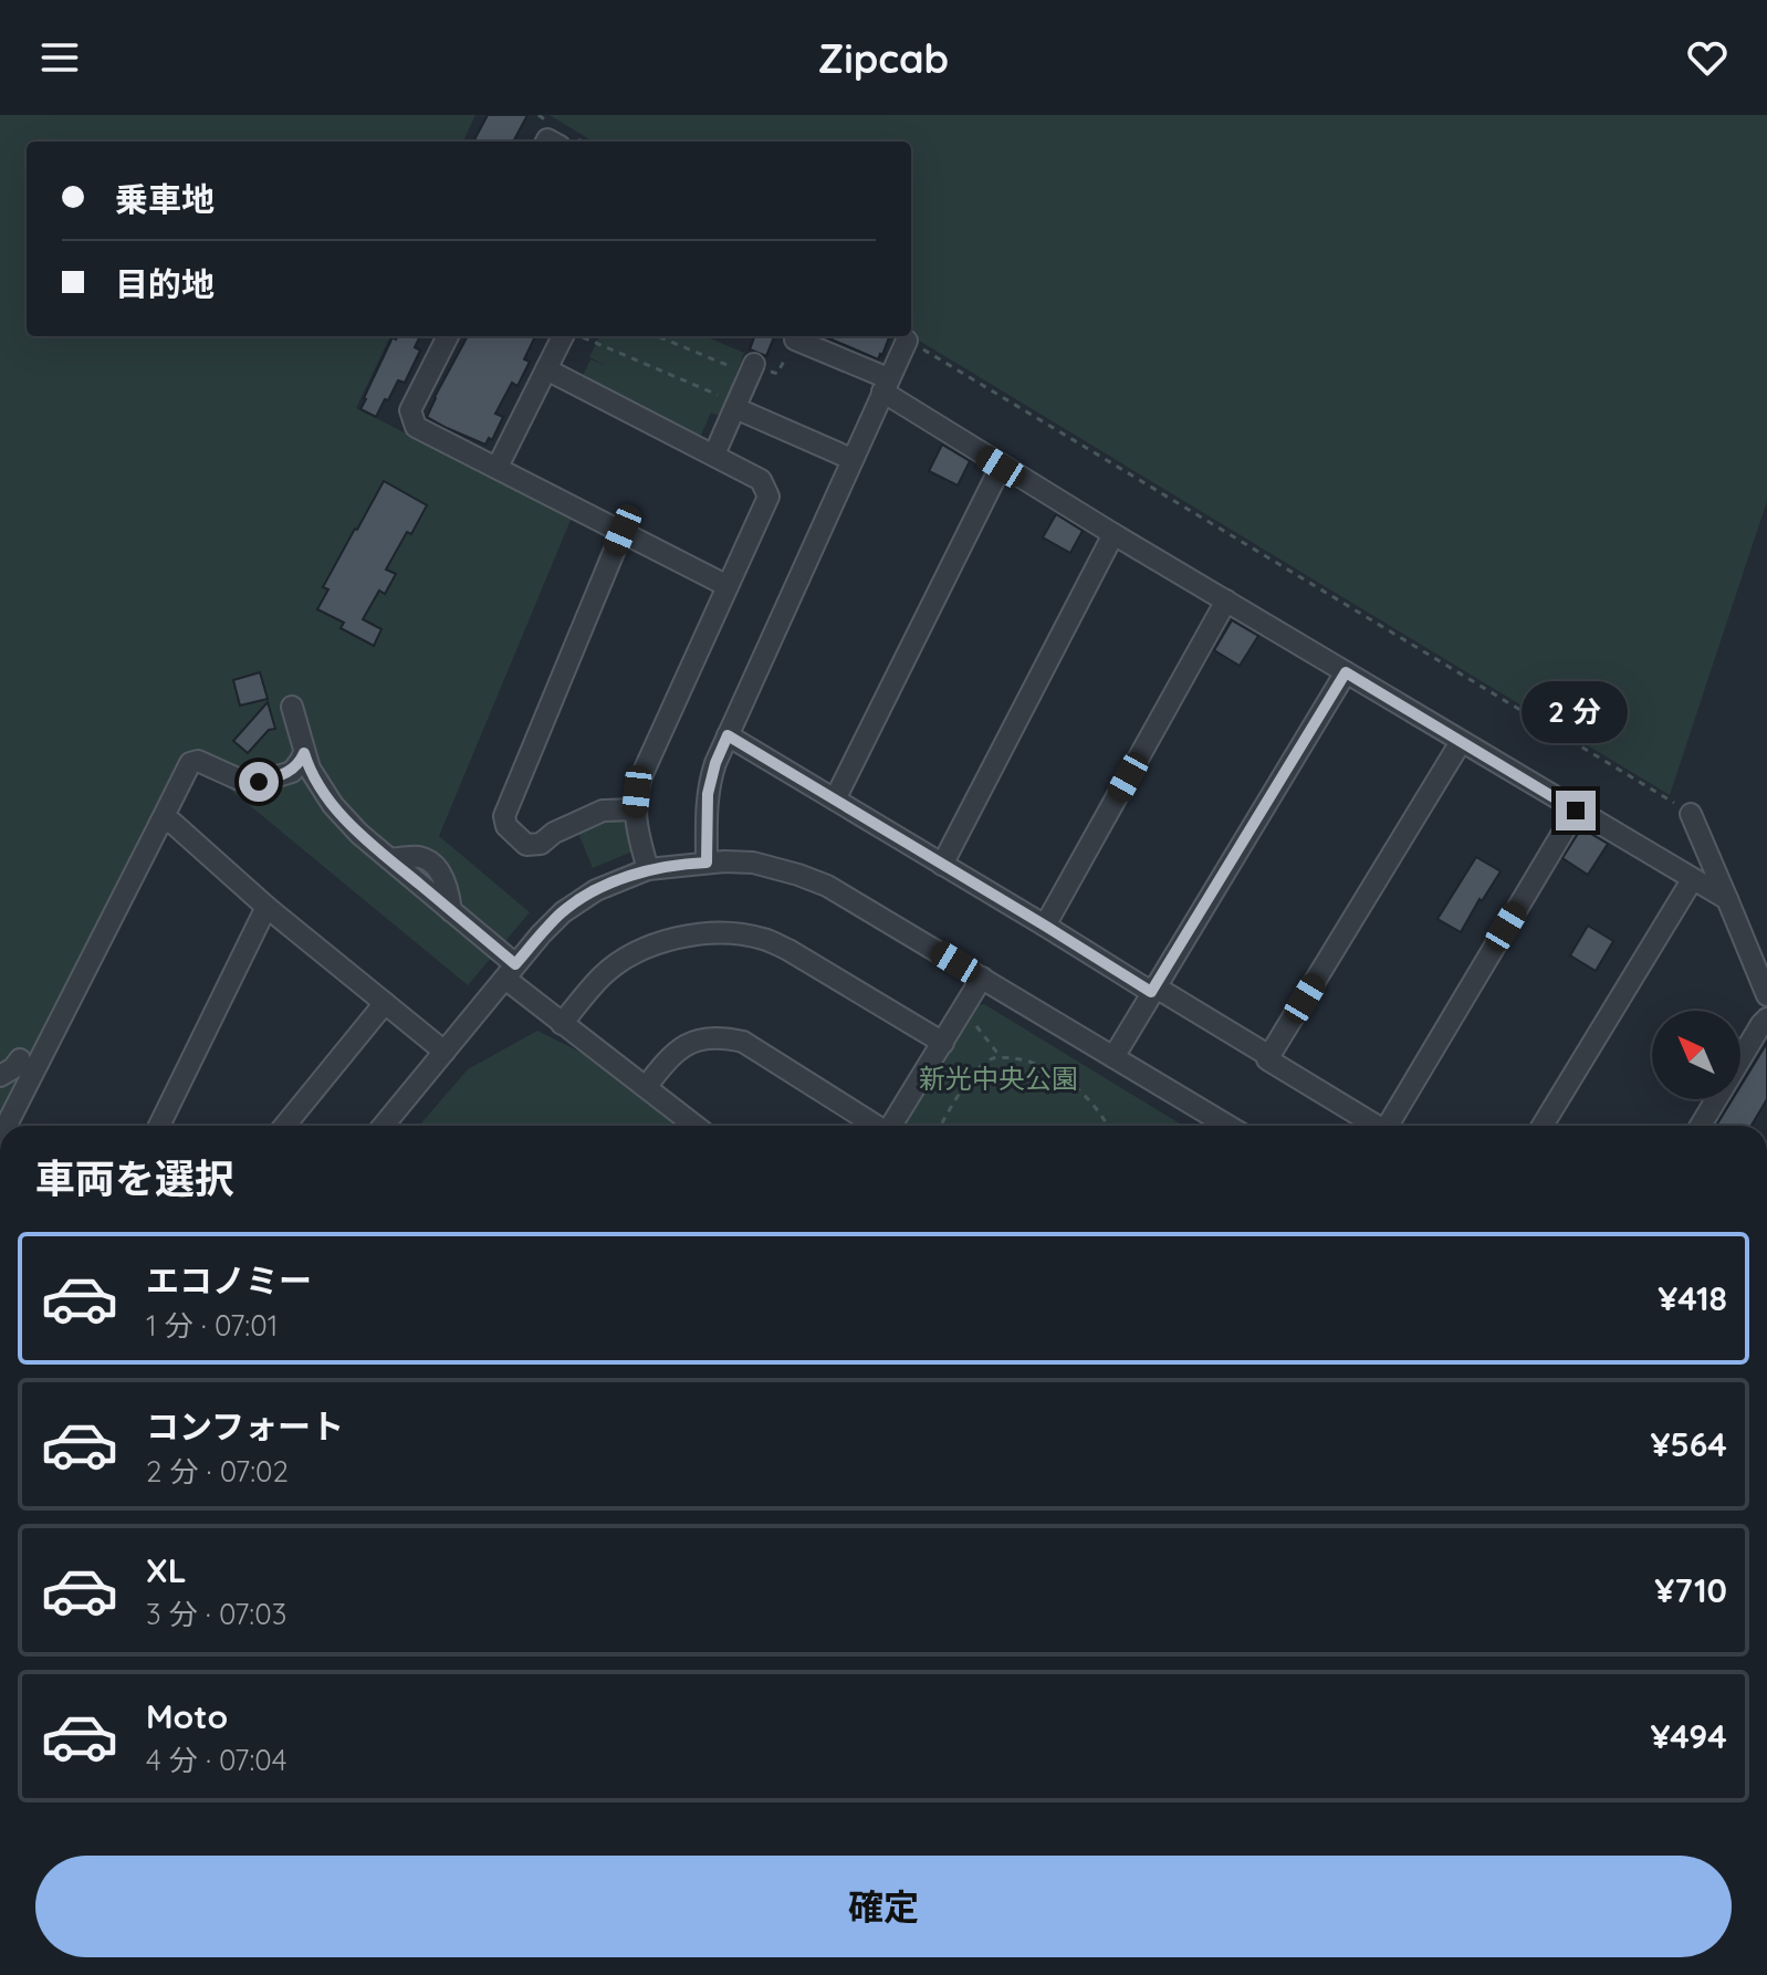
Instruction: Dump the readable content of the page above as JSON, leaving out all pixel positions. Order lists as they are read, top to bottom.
{
  "parks": ["新光中央公園"],
  "north": "top left",
  "page": {
    "header": "Zipcab",
    "banner": ["乗車地", "目的地"],
    "bubble": "2 分",
    "heading": "車両を選択",
    "list": [
      {
        "name": "エコノミー",
        "note": "1 分 · 07:01",
        "value": "¥418"
      },
      {
        "name": "コンフォート",
        "note": "2 分 · 07:02",
        "value": "¥564"
      },
      {
        "name": "XL",
        "note": "3 分 · 07:03",
        "value": "¥710"
      },
      {
        "name": "Moto",
        "note": "4 分 · 07:04",
        "value": "¥494"
      }
    ],
    "buttons": "確定"
  }
}
